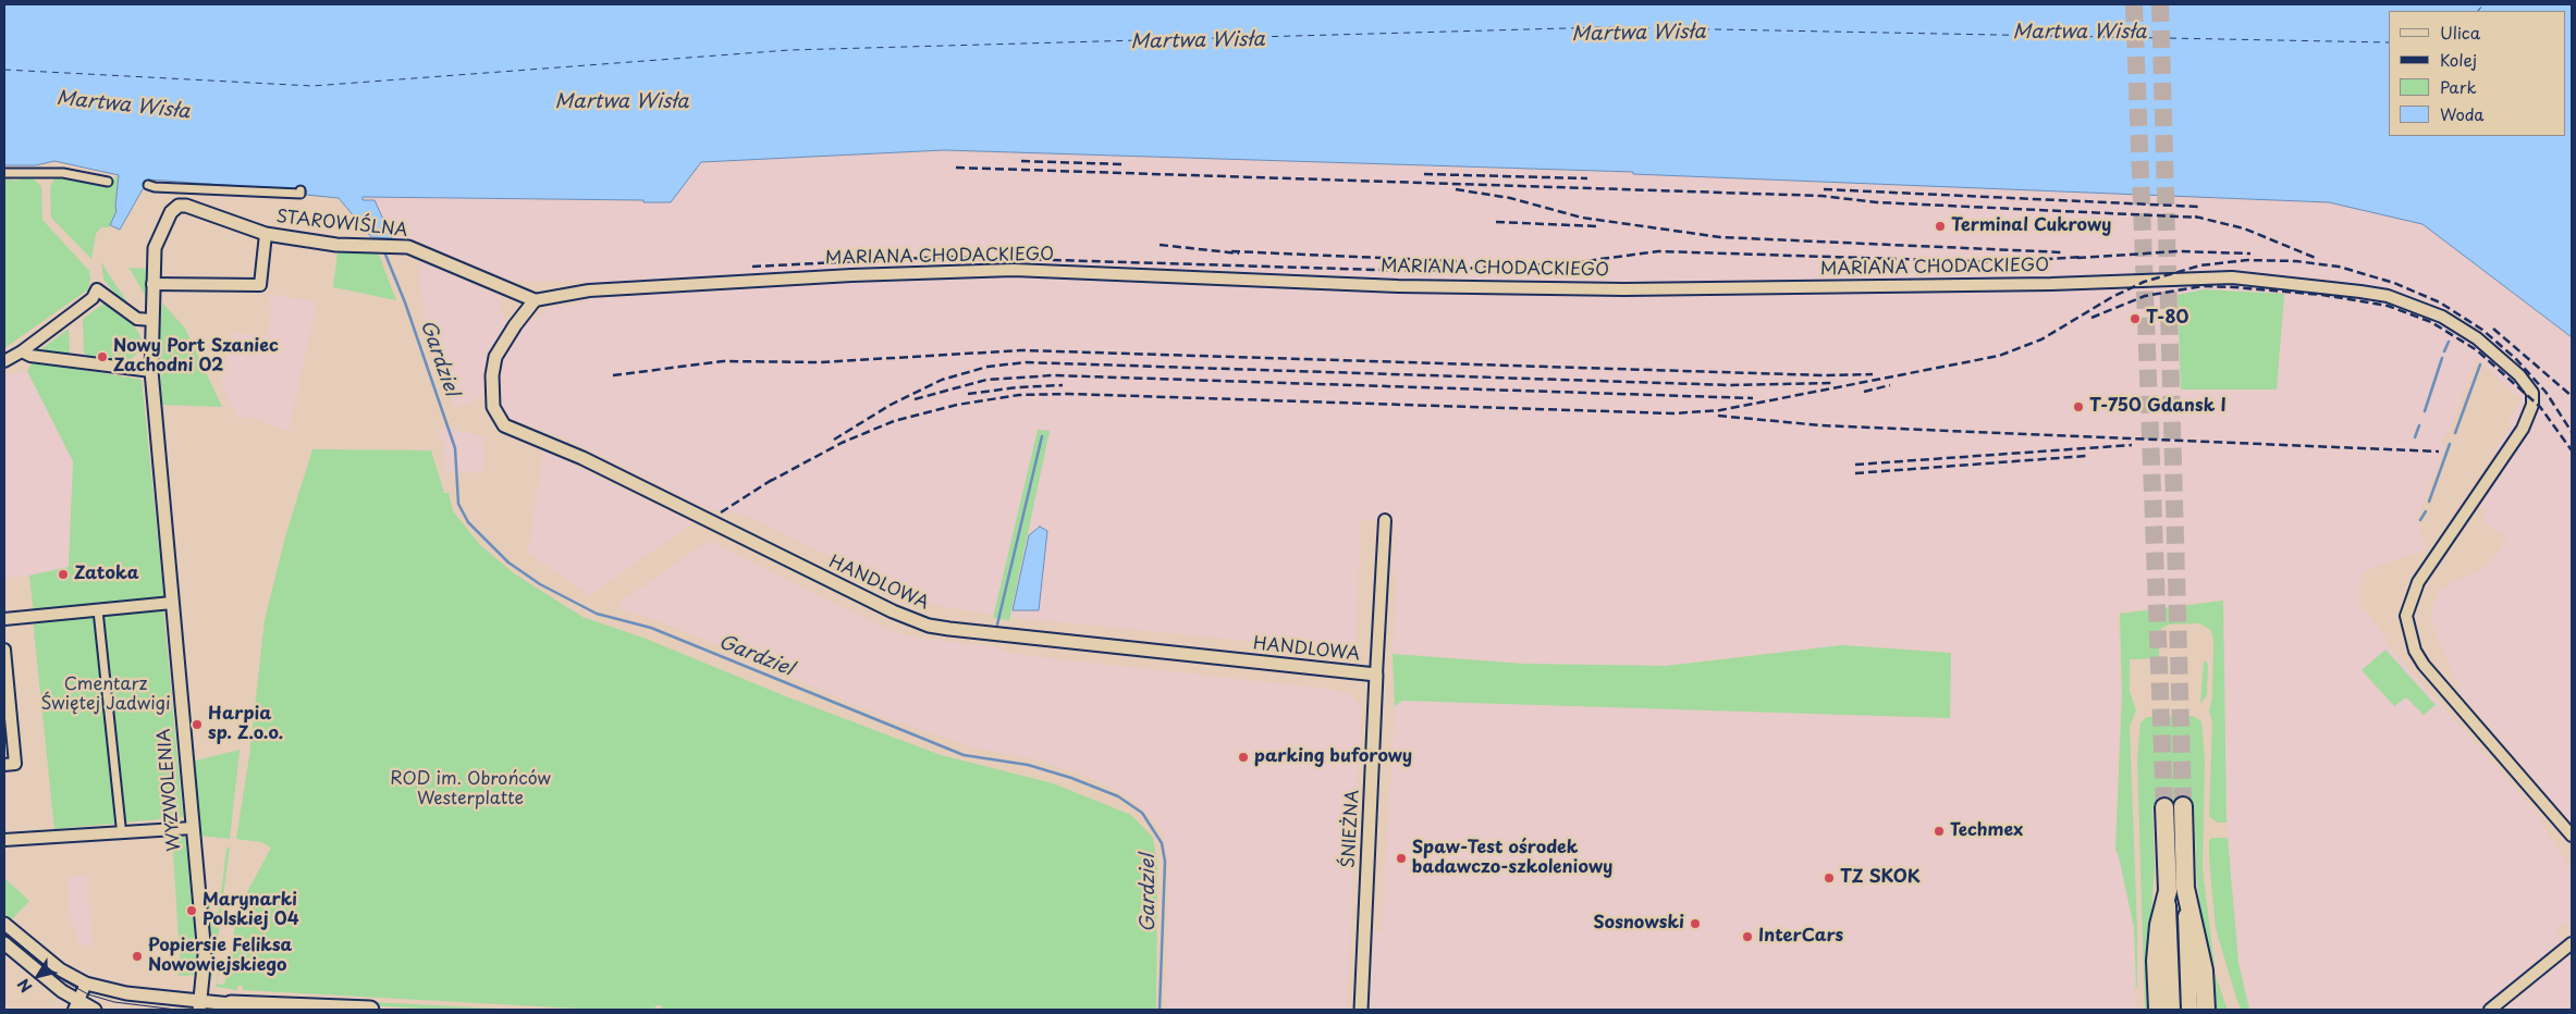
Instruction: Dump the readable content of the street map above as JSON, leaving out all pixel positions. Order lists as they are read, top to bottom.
{
  "streets": {
    "street": [
      "STAROWIŚLNA",
      "MARIANA CHODACKIEGO",
      "HANDLOWA",
      "WYZWOLENIA",
      "ŚNIEŻNA"
    ]
  },
  "crossings": [
    ["STAROWIŚLNA", "MARIANA CHODACKIEGO"],
    ["STAROWIŚLNA", "HANDLOWA"],
    ["STAROWIŚLNA", "WYZWOLENIA"],
    ["MARIANA CHODACKIEGO", "HANDLOWA"],
    ["HANDLOWA", "ŚNIEŻNA"]
  ],
  "water": ["Martwa Wisła", "Gardziel"],
  "parks": ["Cmentarz Świętej Jadwigi", "ROD im. Obrońców Westerplatte"],
  "places": [
    "Terminal Cukrowy",
    "T-80",
    "Nowy Port Szaniec Zachodni 02",
    "T-750 Gdansk I",
    "Zatoka",
    "Harpia sp. Z.o.o.",
    "parking buforowy",
    "Techmex",
    "Spaw-Test ośrodek badawczo-szkoleniowy",
    "TZ SKOK",
    "Marynarki Polskiej 04",
    "Sosnowski",
    "InterCars",
    "Popiersie Feliksa Nowowiejskiego"
  ],
  "legend": [
    "Ulica",
    "Kolej",
    "Park",
    "Woda"
  ],
  "north": "bottom left"
}
